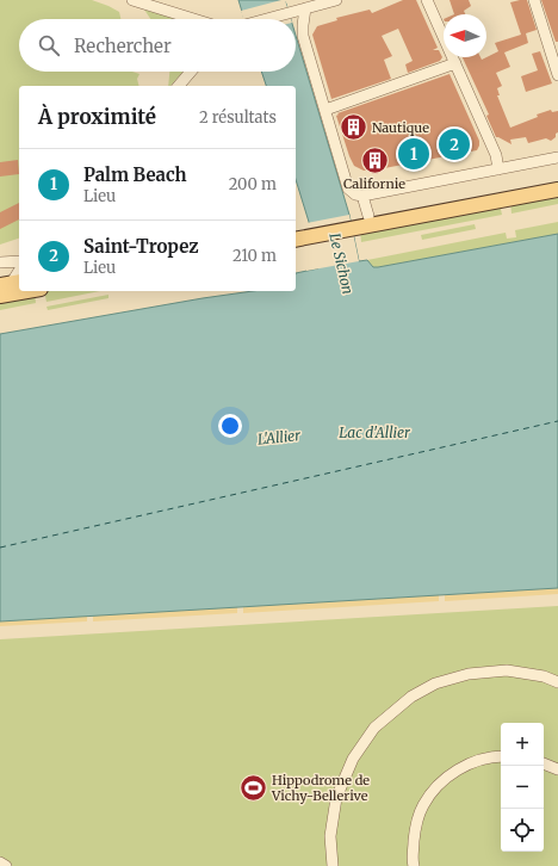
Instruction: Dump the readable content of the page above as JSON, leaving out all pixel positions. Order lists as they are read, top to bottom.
{
  "water": ["Le Sichon", "Lac d'Allier", "L'Allier"],
  "places": {
    "building": ["Nautique", "Californie"],
    "sports": ["Hippodrome de Vichy-Bellerive"]
  },
  "north": "left",
  "page": {
    "search": "Rechercher",
    "heading": ["À proximité", "2 résultats"],
    "pins": ["2", "1"],
    "list": [
      {
        "mark": "1",
        "name": "Palm Beach",
        "note": "Lieu",
        "value": "200 m"
      },
      {
        "mark": "2",
        "name": "Saint-Tropez",
        "note": "Lieu",
        "value": "210 m"
      }
    ],
    "map_buttons": ["+", "−"]
  }
}
